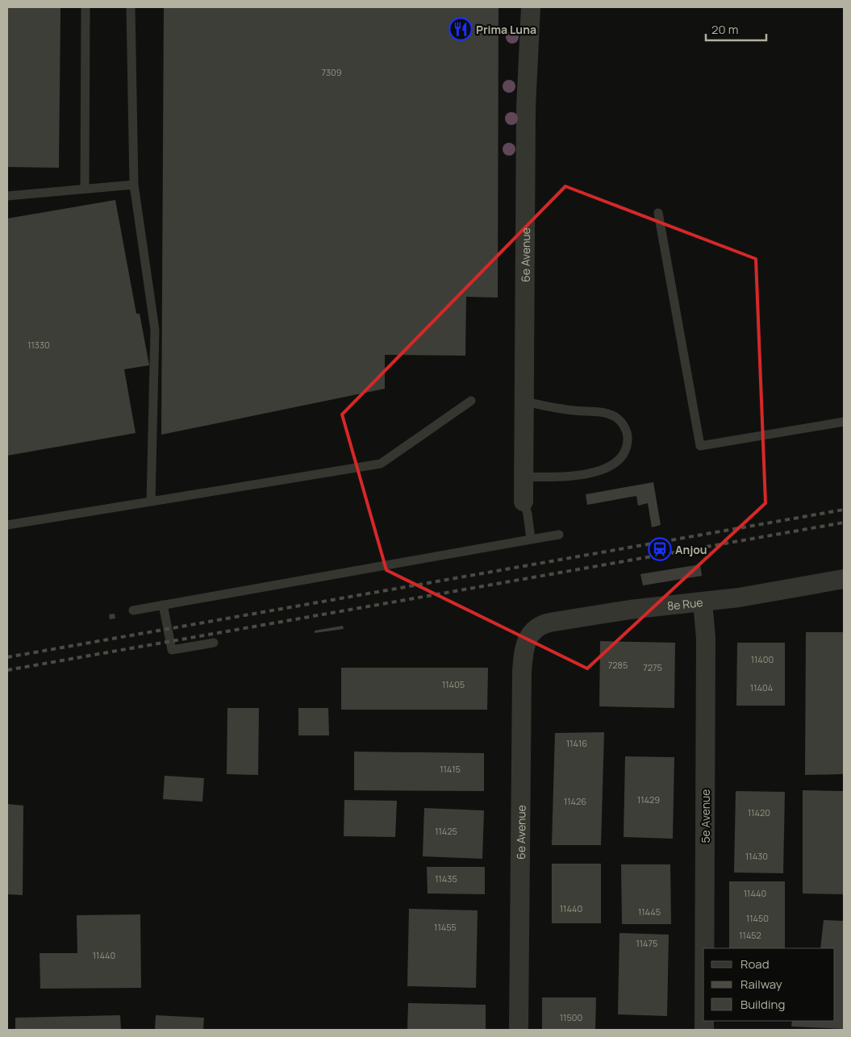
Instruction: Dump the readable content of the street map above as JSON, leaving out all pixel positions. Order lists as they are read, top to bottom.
{
  "streets": {
    "street": ["6e Avenue", "8e Rue", "5e Avenue"]
  },
  "crossings": [
    ["6e Avenue", "8e Rue"],
    ["8e Rue", "5e Avenue"]
  ],
  "places": {
    "restaurant": ["Prima Luna"],
    "station": ["Anjou"]
  },
  "house_numbers": [
    "7309",
    "11330",
    "11400",
    "7285",
    "7275",
    "11405",
    "11404",
    "11416",
    "11415",
    "11429",
    "11426",
    "11420",
    "11425",
    "11430",
    "11435",
    "11440",
    "11440",
    "11445",
    "11450",
    "11455",
    "11452",
    "11475",
    "11440",
    "11500"
  ],
  "legend": ["Road", "Railway", "Building"],
  "scale_bar": "20 m"
}
